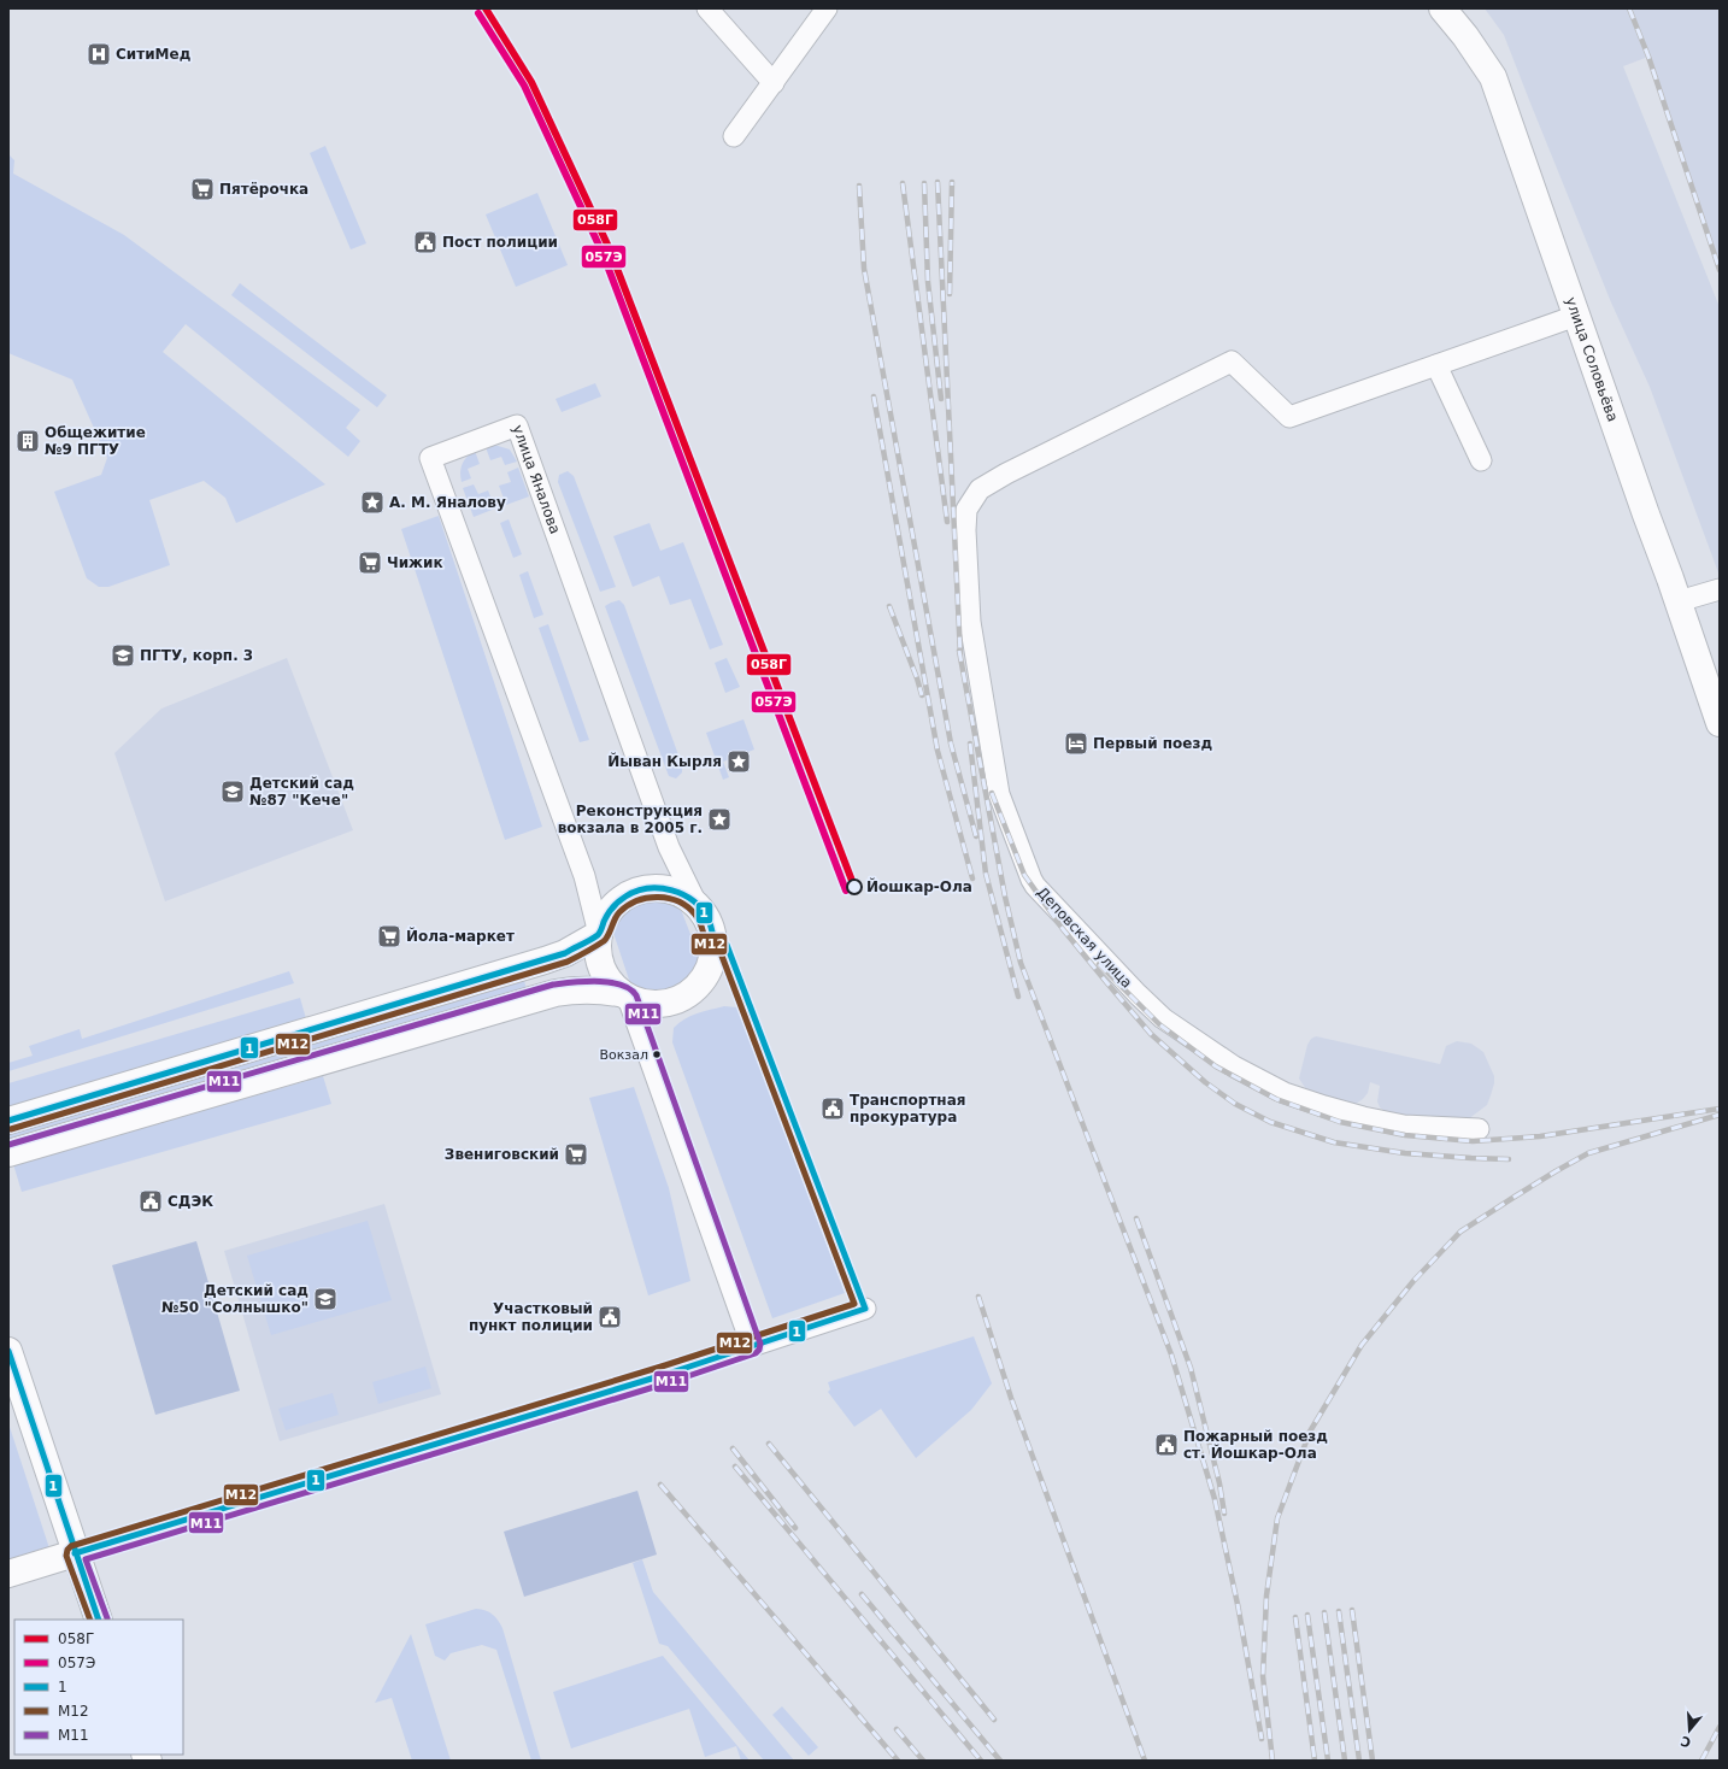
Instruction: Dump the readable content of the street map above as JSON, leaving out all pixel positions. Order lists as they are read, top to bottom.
{
  "streets": {
    "main road": ["улица Соловьёва"],
    "street": ["улица Яналова", "Деповская улица"]
  },
  "places": {
    "hospital": ["СитиМед"],
    "supermarket": [
      "Пятёрочка",
      "Чижик",
      "Йола-маркет",
      "Звениговский"
    ],
    "public building": [
      "Пост полиции",
      "Транспортная прокуратура",
      "СДЭК",
      "Участковый пункт полиции",
      "Пожарный поезд ст. Йошкар-Ола"
    ],
    "building": ["Общежитие №9 ПГТУ"],
    "place": ["А. М. Яналову", "Йыван Кырля", "Реконструкция вокзала в 2005 г."],
    "school or university": ["ПГТУ, корп. 3", "Детский сад №87 \"Кече\"", "Детский сад №50 \"Солнышко\""],
    "hotel": ["Первый поезд"],
    "other": ["Йошкар-Ола", "Вокзал"]
  },
  "lines": [
    "transit line 058Г",
    "transit line 057Э",
    "transit line 1",
    "transit line М12",
    "transit line М11"
  ],
  "legend": [
    "058Г",
    "057Э",
    "1",
    "М12",
    "М11"
  ],
  "north": "bottom"
}
